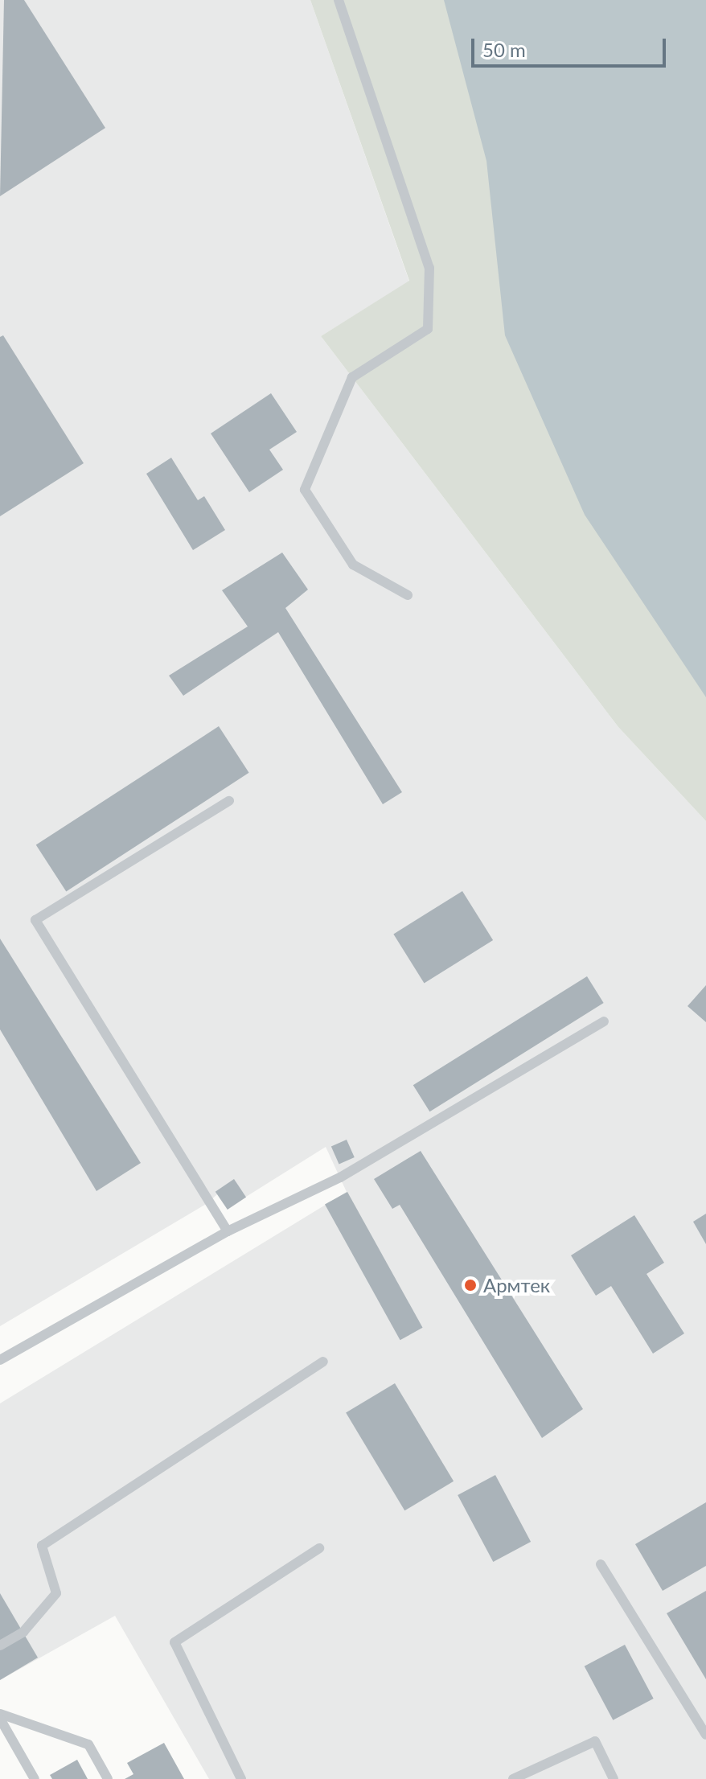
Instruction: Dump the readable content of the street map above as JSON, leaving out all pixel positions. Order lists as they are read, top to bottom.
{
  "places": ["Армтек"],
  "scale_bar": "50 m"
}
